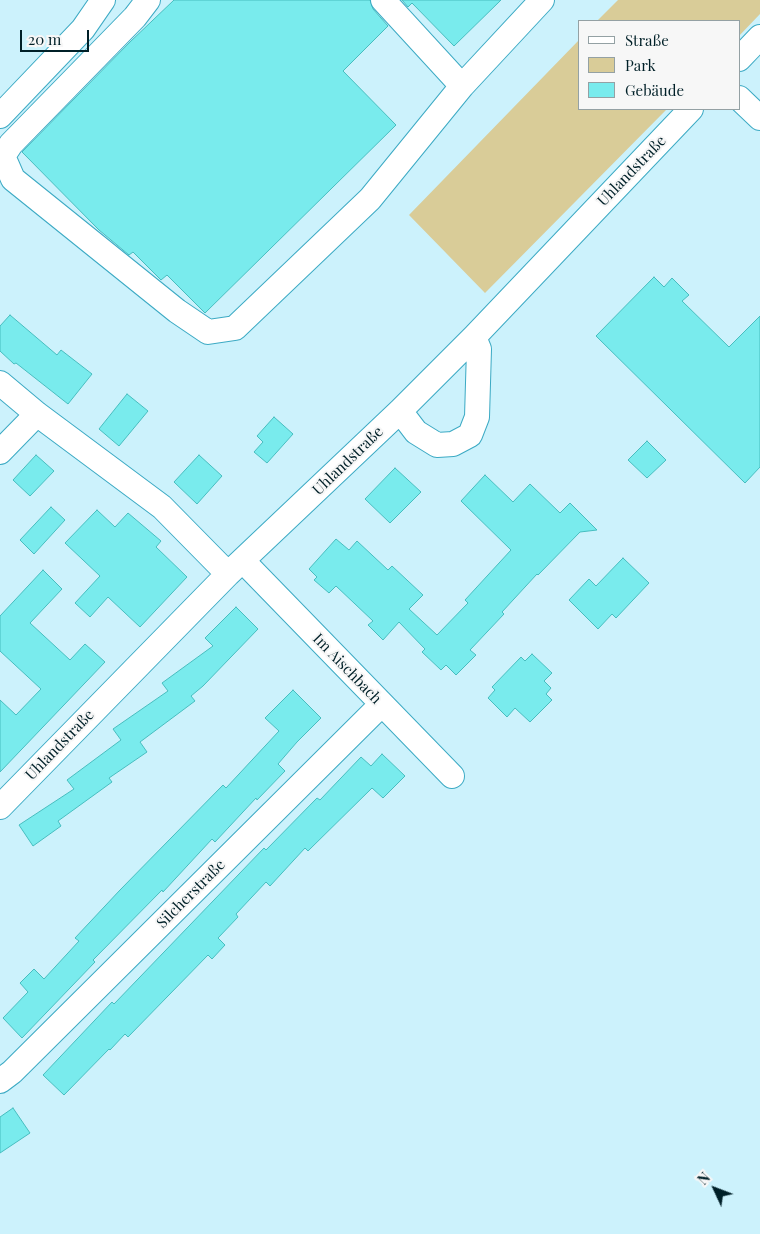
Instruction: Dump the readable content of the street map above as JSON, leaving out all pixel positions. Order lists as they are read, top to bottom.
{
  "streets": {
    "street": ["Uhlandstraße", "Im Aischbach", "Silcherstraße"]
  },
  "crossings": [
    ["Uhlandstraße", "Im Aischbach"],
    ["Im Aischbach", "Silcherstraße"]
  ],
  "legend": ["Straße", "Park", "Gebäude"],
  "scale_bar": "20 m",
  "north": "top left"
}
